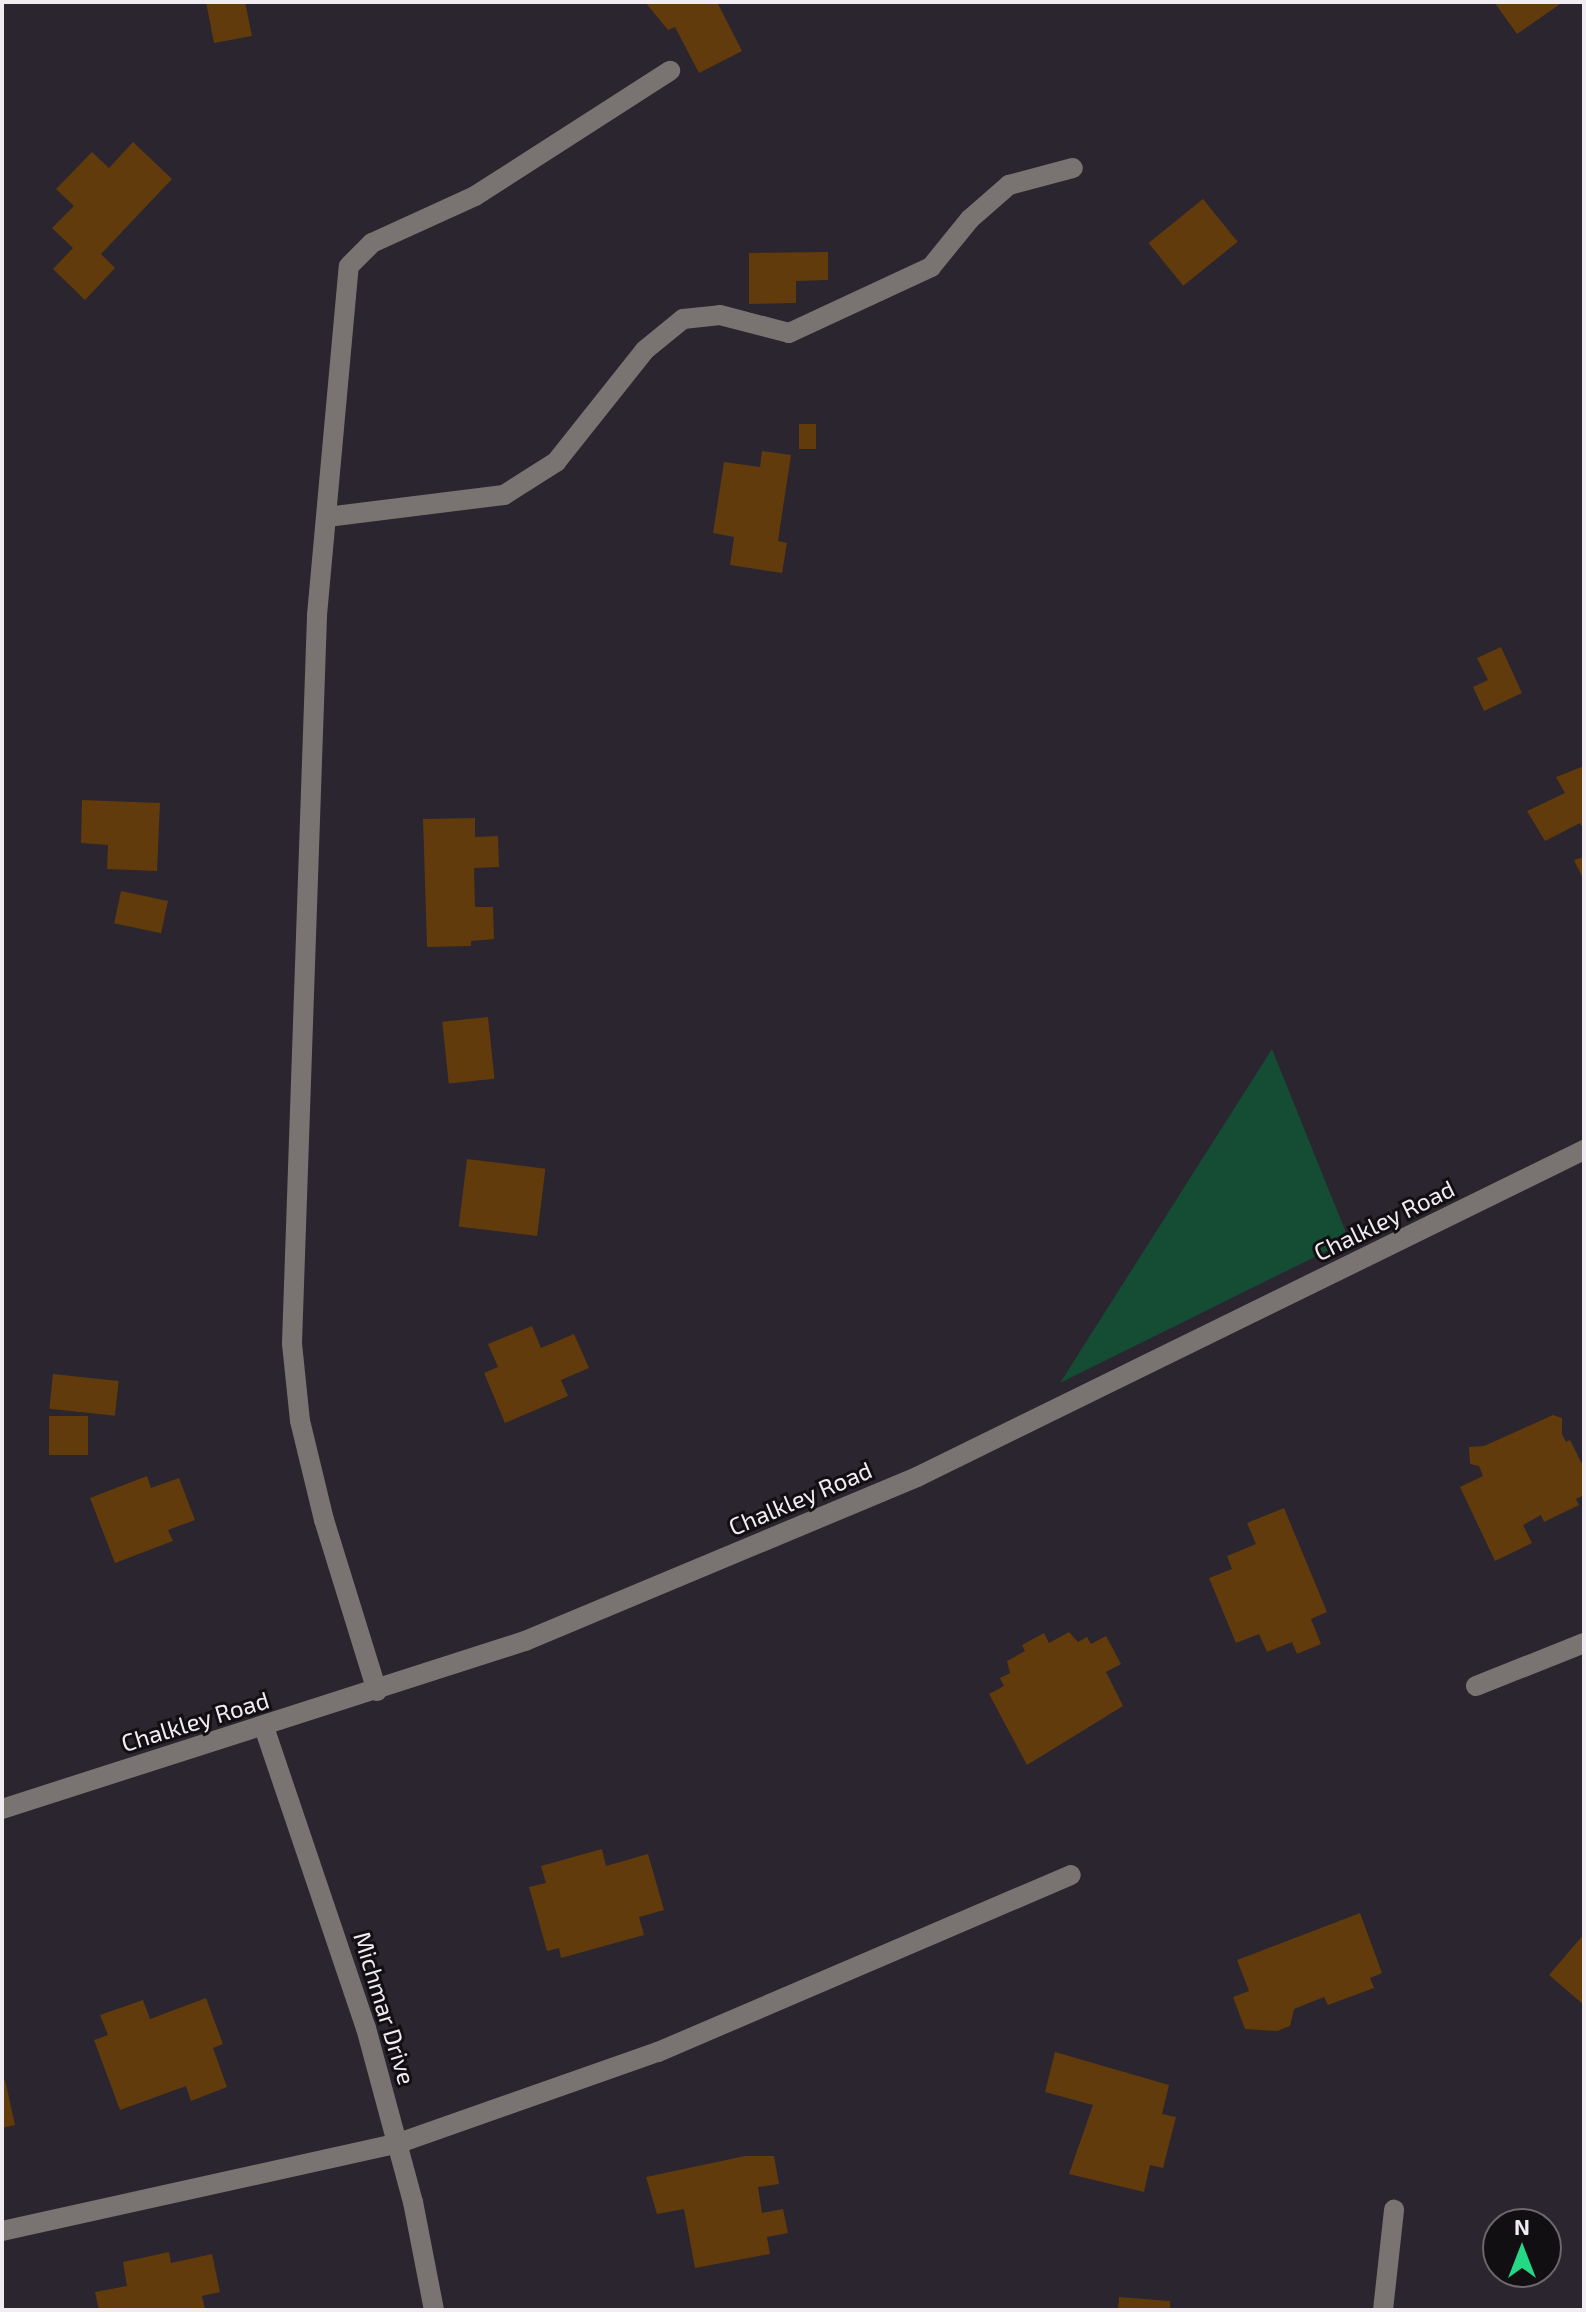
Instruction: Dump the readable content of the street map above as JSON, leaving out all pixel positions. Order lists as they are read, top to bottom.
{
  "streets": {
    "street": ["Chalkley Road", "Michmar Drive"]
  },
  "crossings": [
    ["Chalkley Road", "Michmar Drive"]
  ],
  "north": "top"
}
